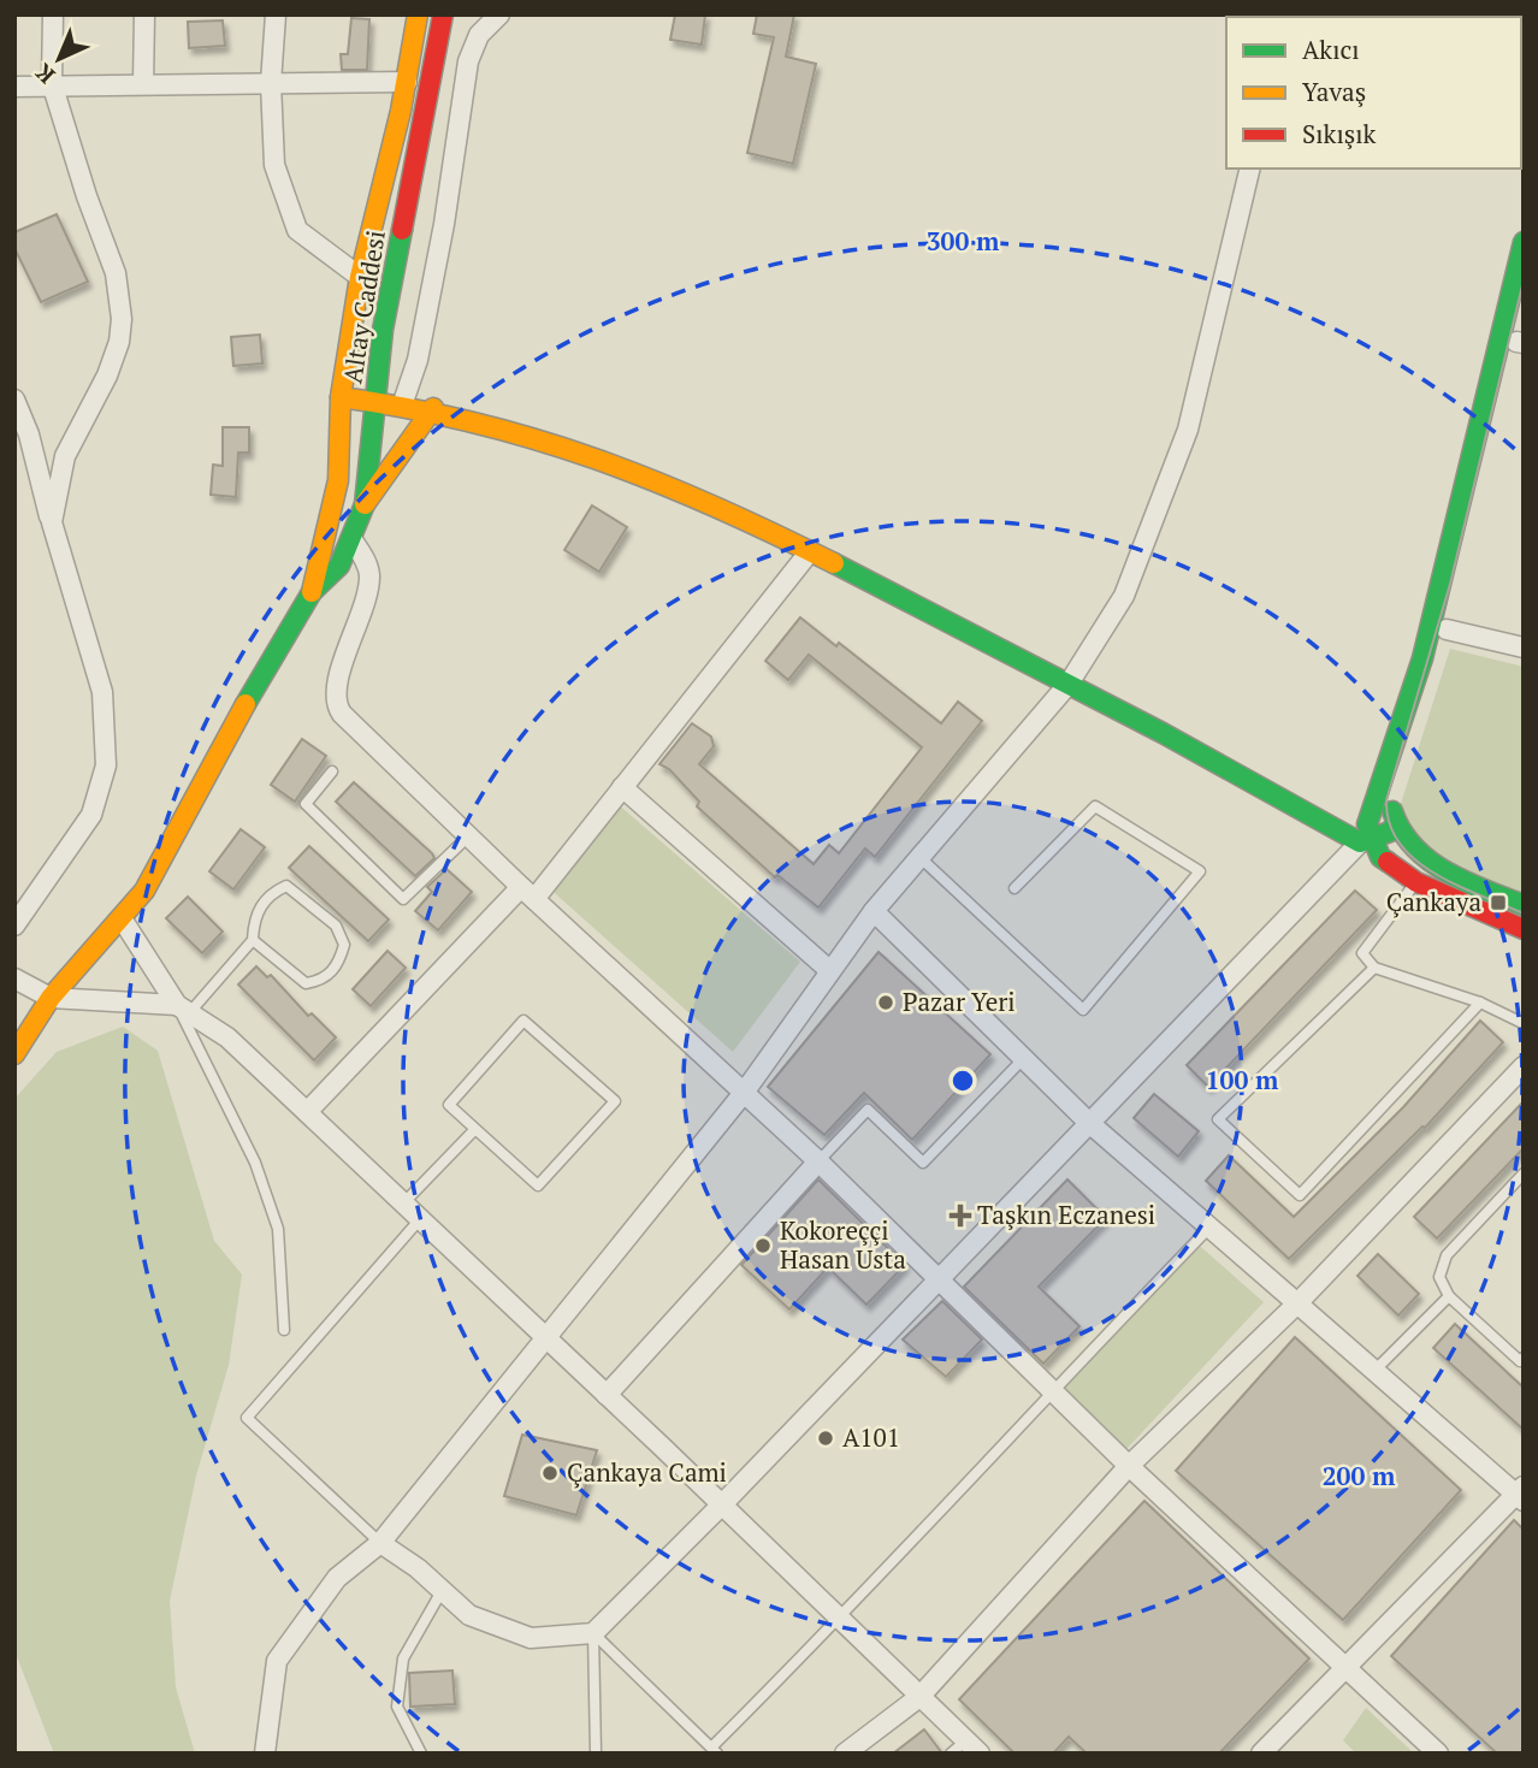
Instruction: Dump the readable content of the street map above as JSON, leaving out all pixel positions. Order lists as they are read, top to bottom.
{
  "streets": {
    "main road": ["Altay Caddesi"]
  },
  "places": {
    "transit": ["Çankaya"],
    "other": [
      "Pazar Yeri",
      "Kokoreççi Hasan Usta",
      "A101",
      "Çankaya Cami"
    ],
    "health": ["Taşkın Eczanesi"]
  },
  "legend": ["Akıcı", "Yavaş", "Sıkışık"],
  "north": "bottom left",
  "rings": ["300 m", "100 m", "200 m"]
}
